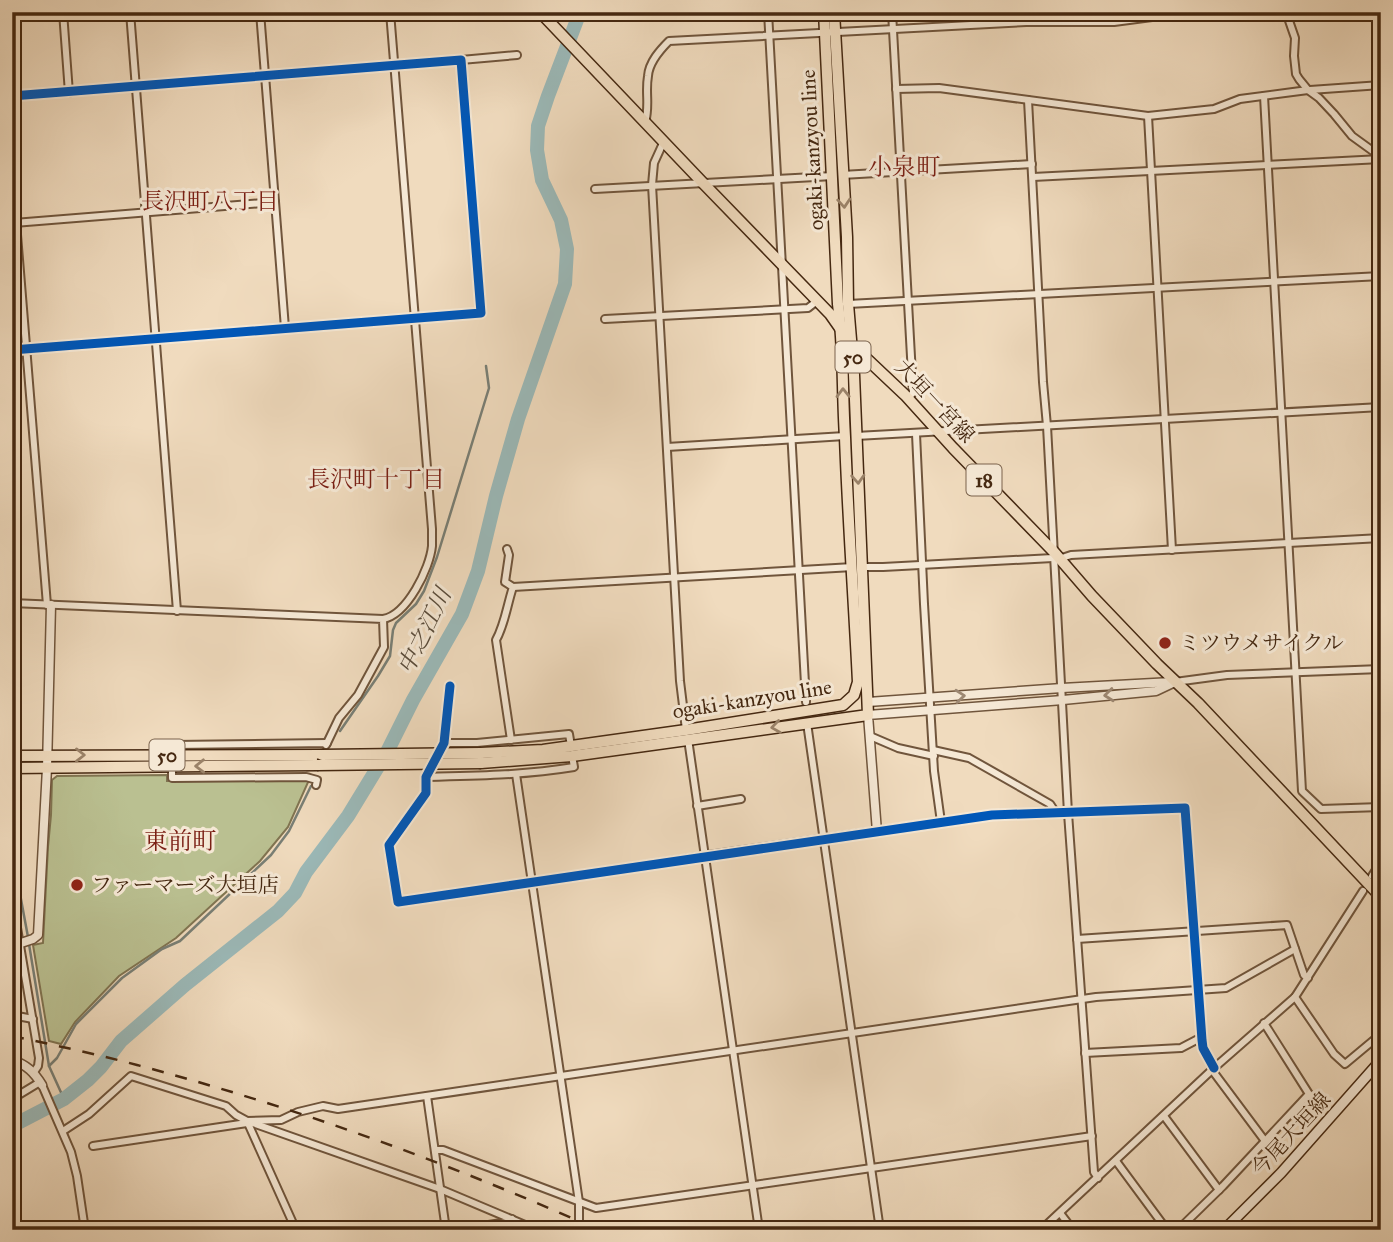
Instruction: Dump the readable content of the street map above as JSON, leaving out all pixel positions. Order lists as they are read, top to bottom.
{
  "streets": {
    "main road": [
      "ogaki-kanzyou line",
      "50",
      "大垣一宮線",
      "18",
      "今尾大垣線"
    ]
  },
  "crossings": [
    ["ogaki-kanzyou line", "50"],
    ["ogaki-kanzyou line", "大垣一宮線"]
  ],
  "districts": [
    "小泉町",
    "長沢町八丁目",
    "長沢町十丁目",
    "東前町"
  ],
  "water": ["中之江川"],
  "places": ["ミツウメサイクル", "ファーマーズ大垣店"]
}
